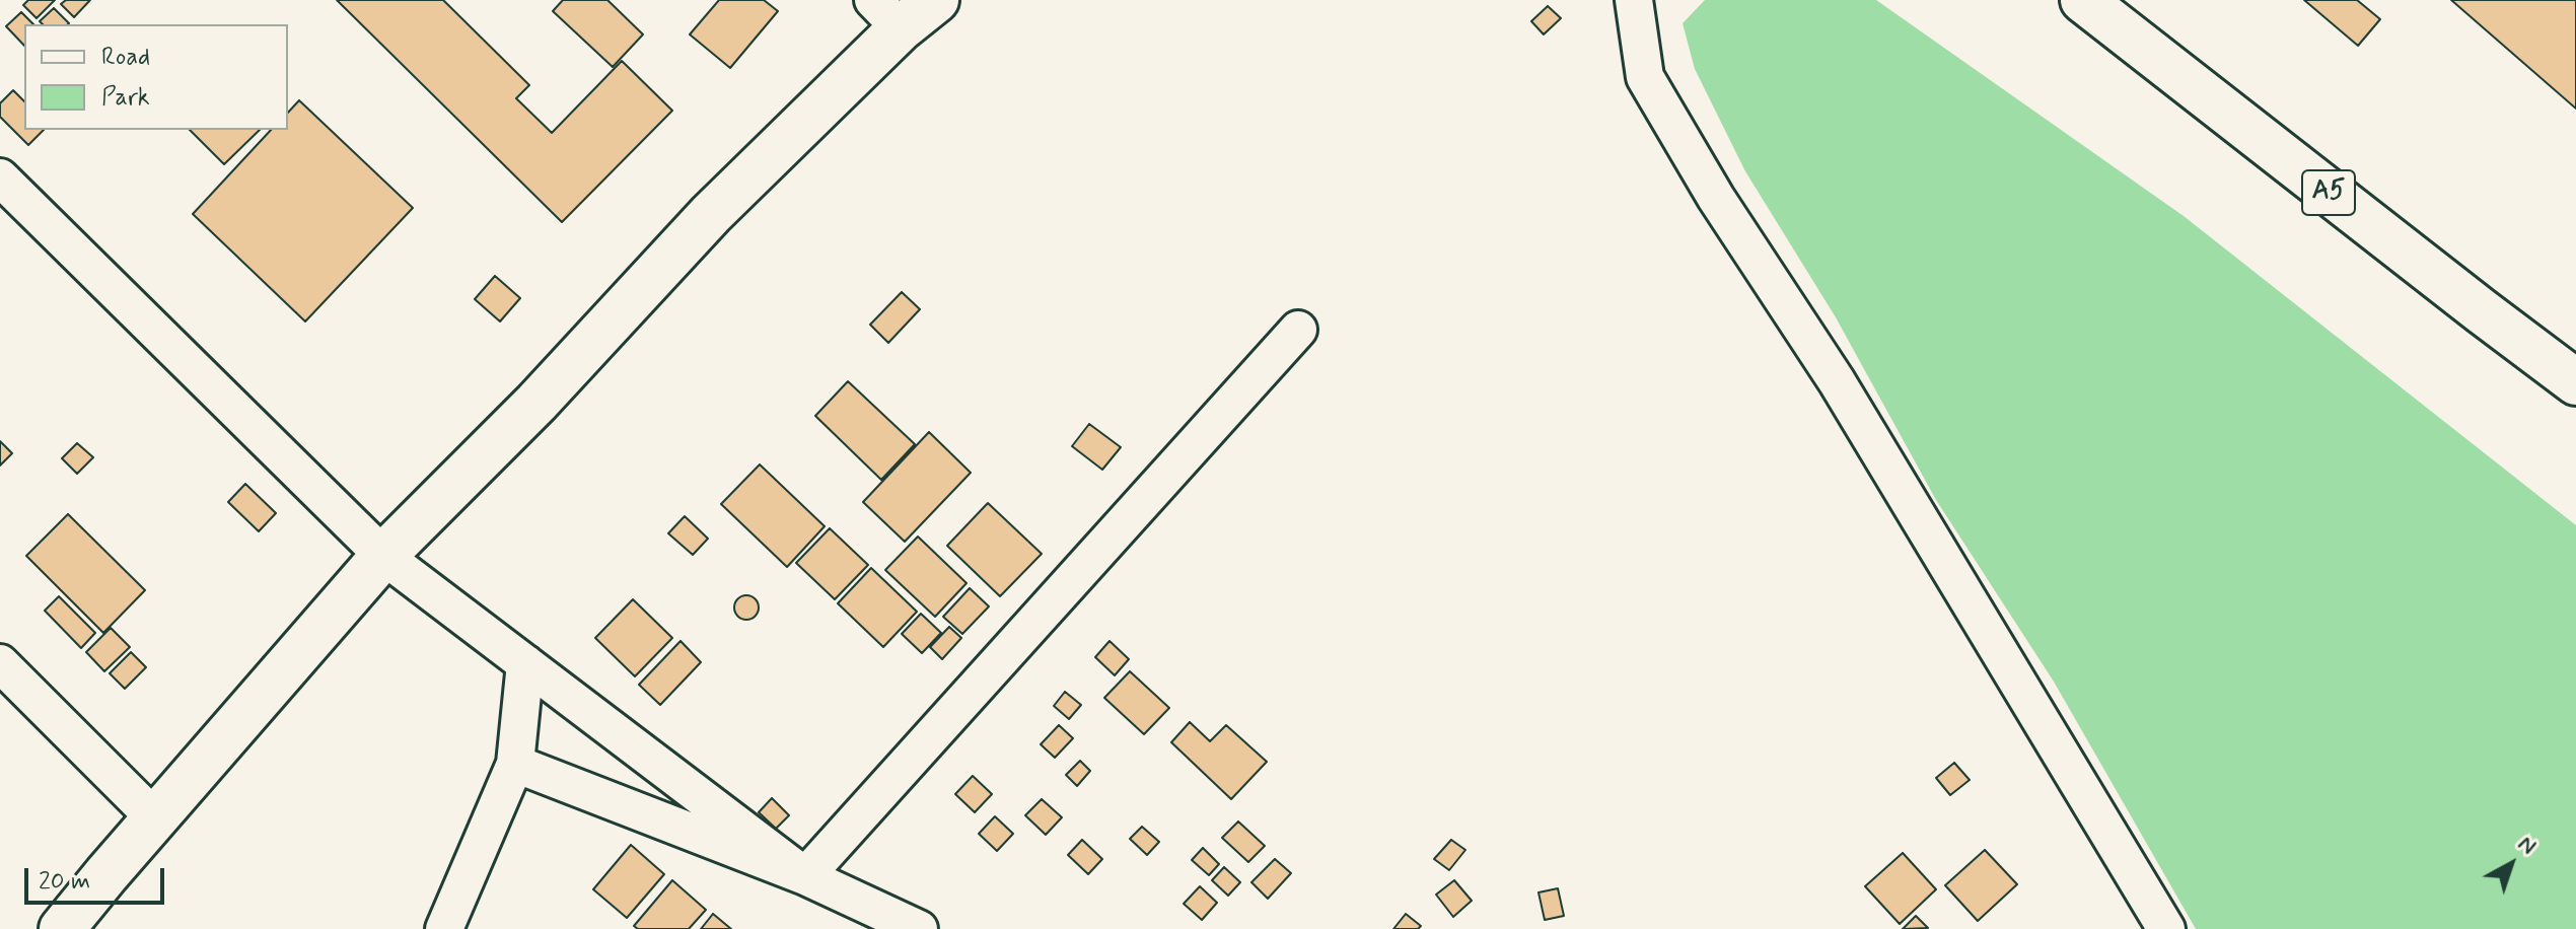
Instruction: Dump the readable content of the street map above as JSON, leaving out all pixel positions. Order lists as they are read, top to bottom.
{
  "streets": {
    "main road": ["A5"]
  },
  "legend": ["Road", "Park"],
  "scale_bar": "20 m",
  "north": "top right"
}
